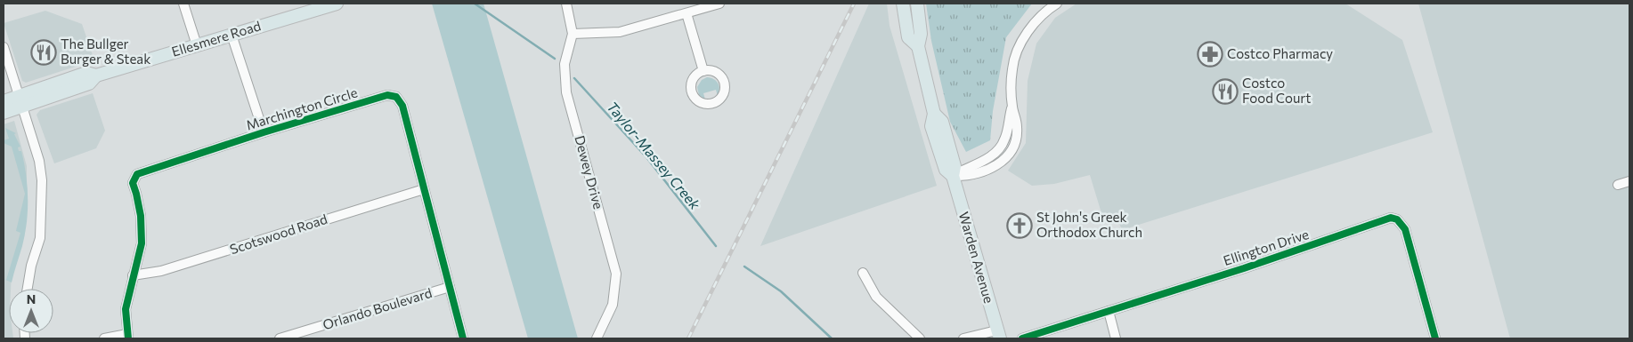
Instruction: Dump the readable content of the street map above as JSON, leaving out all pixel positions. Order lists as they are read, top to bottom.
{
  "streets": {
    "main road": ["Ellesmere Road", "Warden Avenue"],
    "street": [
      "Marchington Circle",
      "Dewey Drive",
      "Scotswood Road",
      "Ellington Drive",
      "Orlando Boulevard"
    ]
  },
  "crossings": [
    ["Marchington Circle", "Scotswood Road"],
    ["Marchington Circle", "Orlando Boulevard"]
  ],
  "water": ["Taylor-Massey Creek"],
  "places": {
    "restaurant": ["The Bullger Burger & Steak", "Costco Food Court"],
    "pharmacy": ["Costco Pharmacy"],
    "church": ["St John's Greek Orthodox Church"]
  },
  "north": "top"
}
